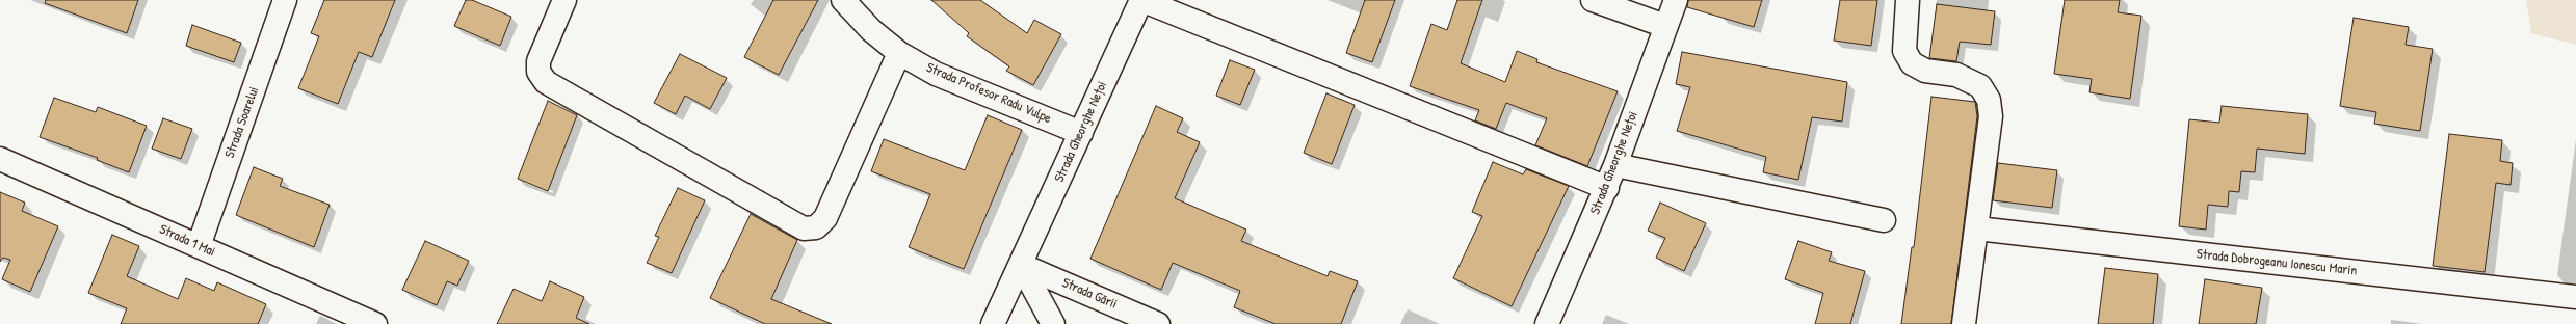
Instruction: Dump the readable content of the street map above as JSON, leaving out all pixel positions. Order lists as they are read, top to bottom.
{
  "streets": {
    "street": [
      "Strada Profesor Radu Vulpe",
      "Strada Soarelui",
      "Strada Gheorghe Nețoi",
      "Strada 1 Mai",
      "Strada Dobrogeanu Ionescu Marin",
      "Strada Gării"
    ]
  },
  "crossings": [
    ["Strada Profesor Radu Vulpe", "Strada Gheorghe Nețoi"],
    ["Strada Soarelui", "Strada 1 Mai"],
    ["Strada Gheorghe Nețoi", "Strada Gării"]
  ]
}
